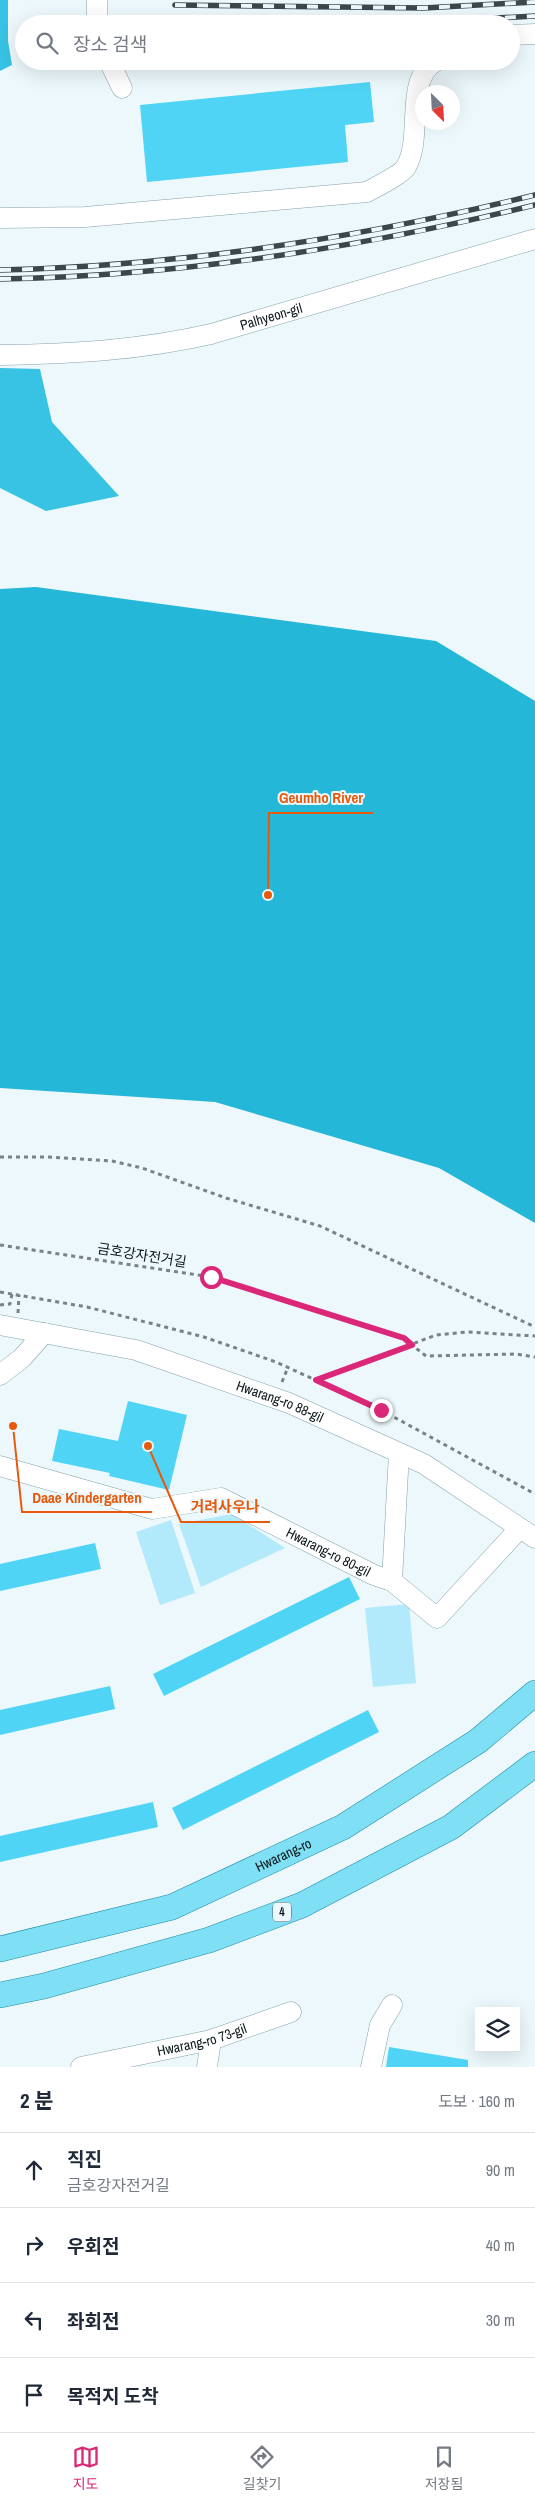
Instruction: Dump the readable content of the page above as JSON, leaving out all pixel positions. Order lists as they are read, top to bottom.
{
  "streets": {
    "main road": ["Hwarang-ro", "4"],
    "street": [
      "Palhyeon-gil",
      "Hwarang-ro 88-gil",
      "Hwarang-ro 80-gil",
      "Hwarang-ro 73-gil"
    ],
    "path": ["금호강자전거길"]
  },
  "crossings": [
    ["Hwarang-ro 88-gil", "Hwarang-ro 80-gil"]
  ],
  "places": ["Geumho River", "Daae Kindergarten", "거려사우나"],
  "north": "bottom right",
  "page": {
    "search": "장소 검색",
    "heading": ["2 분", "도보 · 160 m"],
    "list": [
      ["직진", "금호강자전거길", "90 m"],
      ["우회전", "40 m"],
      ["좌회전", "30 m"],
      "목적지 도착"
    ],
    "nav": ["지도", "길찾기", "저장됨"]
  }
}
